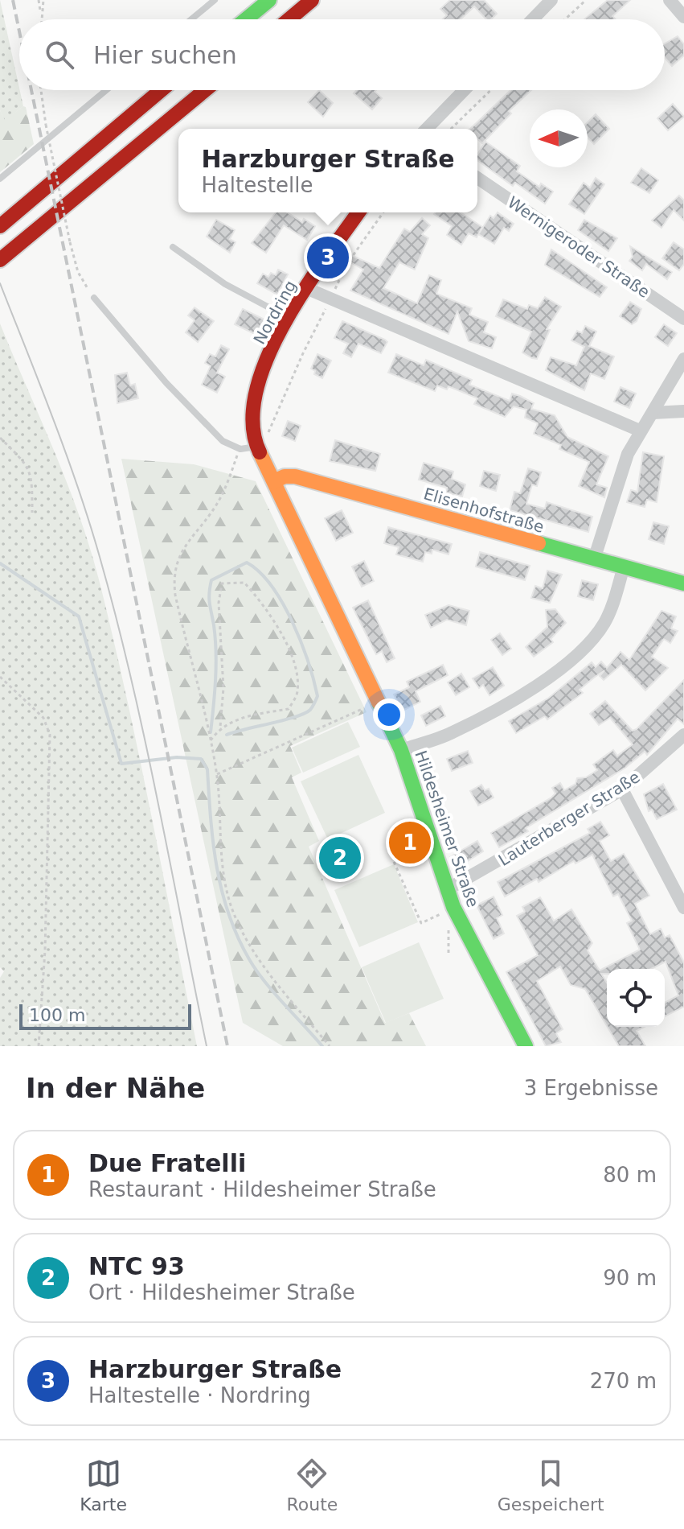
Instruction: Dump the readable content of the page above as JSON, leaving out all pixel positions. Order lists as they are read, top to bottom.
{
  "streets": {
    "main road": ["Nordring", "Elisenhofstraße", "Hildesheimer Straße"],
    "street": ["Wernigeroder Straße", "Lauterberger Straße"]
  },
  "crossings": [
    ["Nordring", "Hildesheimer Straße"],
    ["Elisenhofstraße", "Hildesheimer Straße"],
    ["Lauterberger Straße", "Hildesheimer Straße"]
  ],
  "scale_bar": "100 m",
  "north": "left",
  "page": {
    "search": "Hier suchen",
    "popup": ["Harzburger Straße", "Haltestelle"],
    "pins": ["3", "1", "2"],
    "scale": "100 m",
    "heading": ["In der Nähe", "3 Ergebnisse"],
    "list": [
      {
        "mark": "1",
        "name": "Due Fratelli",
        "note": "Restaurant · Hildesheimer Straße",
        "value": "80 m"
      },
      {
        "mark": "2",
        "name": "NTC 93",
        "note": "Ort · Hildesheimer Straße",
        "value": "90 m"
      },
      {
        "mark": "3",
        "name": "Harzburger Straße",
        "note": "Haltestelle · Nordring",
        "value": "270 m"
      }
    ],
    "nav": ["Karte", "Route", "Gespeichert"]
  }
}
